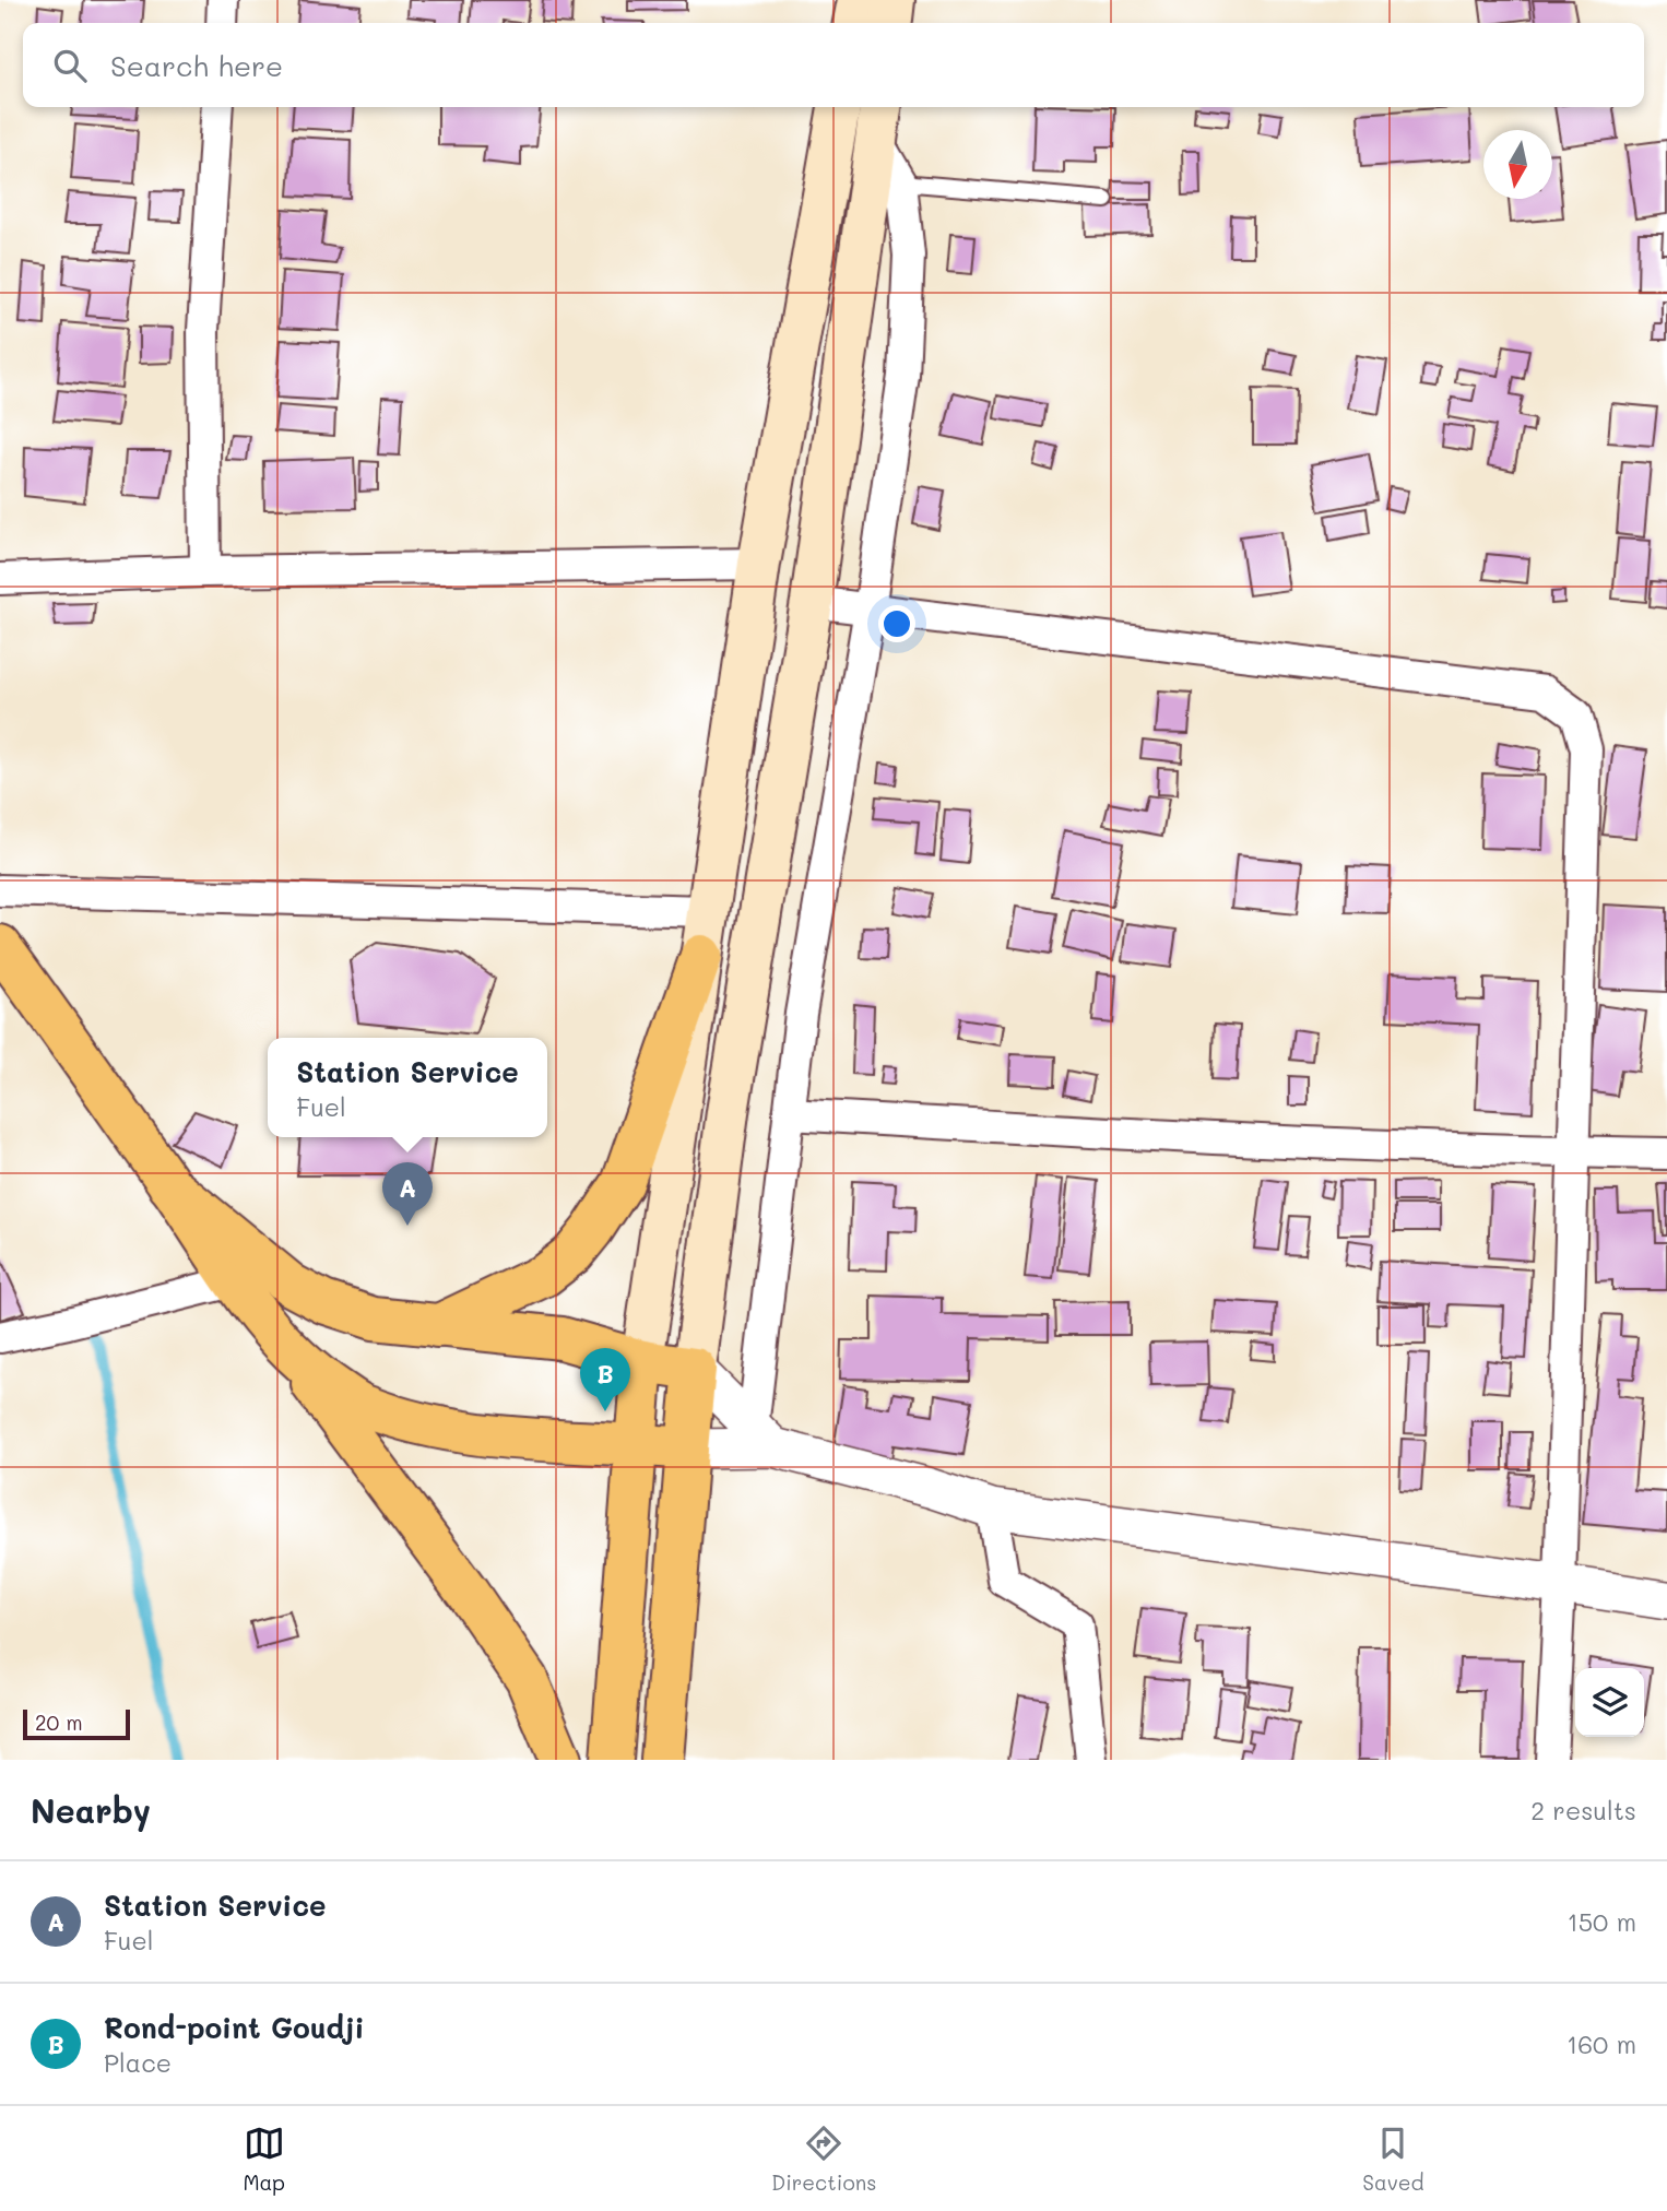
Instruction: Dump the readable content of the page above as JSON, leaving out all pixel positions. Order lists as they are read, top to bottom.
{
  "scale_bar": "20 m",
  "north": "bottom",
  "page": {
    "search": "Search here",
    "popup": ["Station Service", "Fuel"],
    "pins": ["A", "B"],
    "scale": "20 m",
    "heading": ["Nearby", "2 results"],
    "list": [
      {
        "mark": "A",
        "name": "Station Service",
        "note": "Fuel",
        "value": "150 m"
      },
      {
        "mark": "B",
        "name": "Rond-point Goudji",
        "note": "Place",
        "value": "160 m"
      }
    ],
    "nav": ["Map", "Directions", "Saved"]
  }
}
